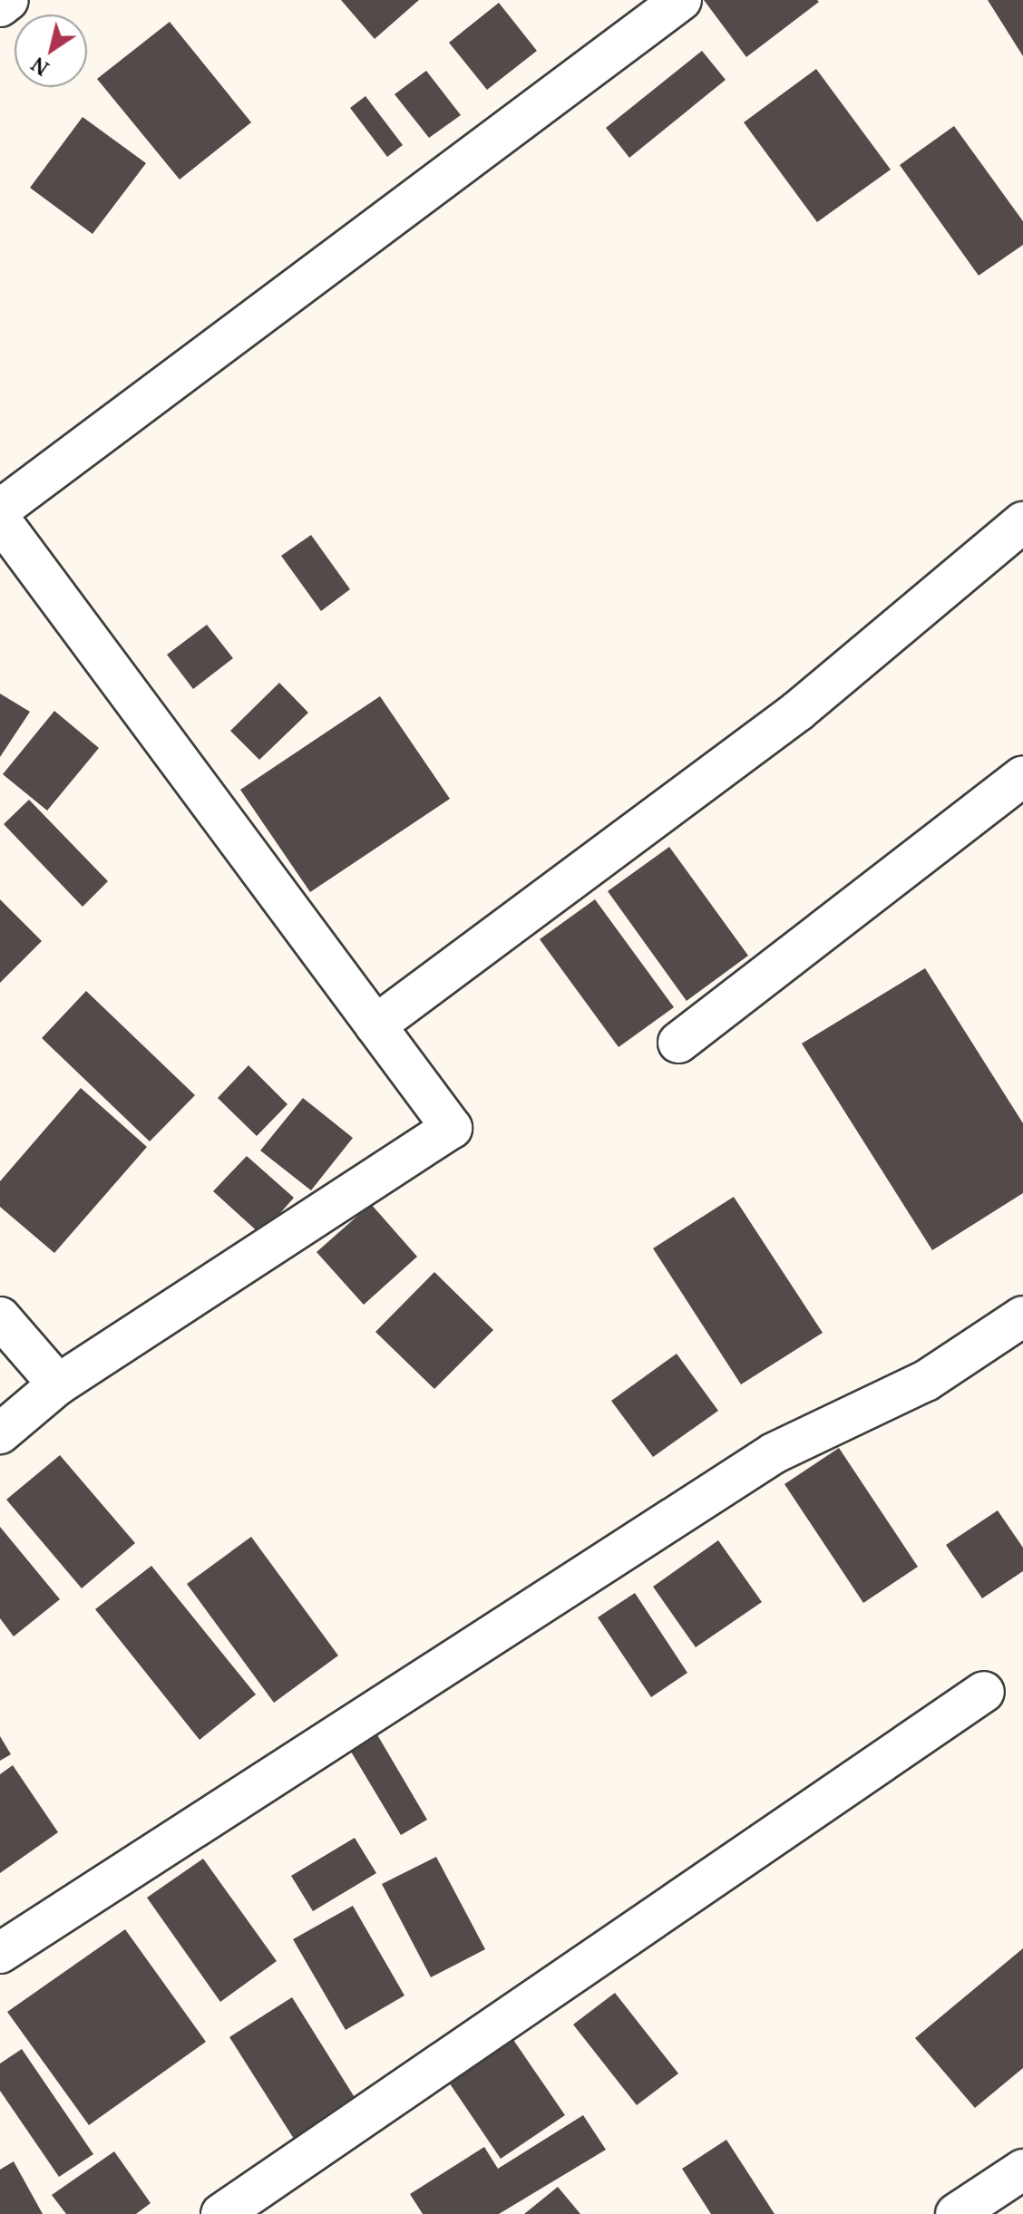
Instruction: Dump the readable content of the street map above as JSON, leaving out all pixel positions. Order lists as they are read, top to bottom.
{
  "north": "bottom left"
}
